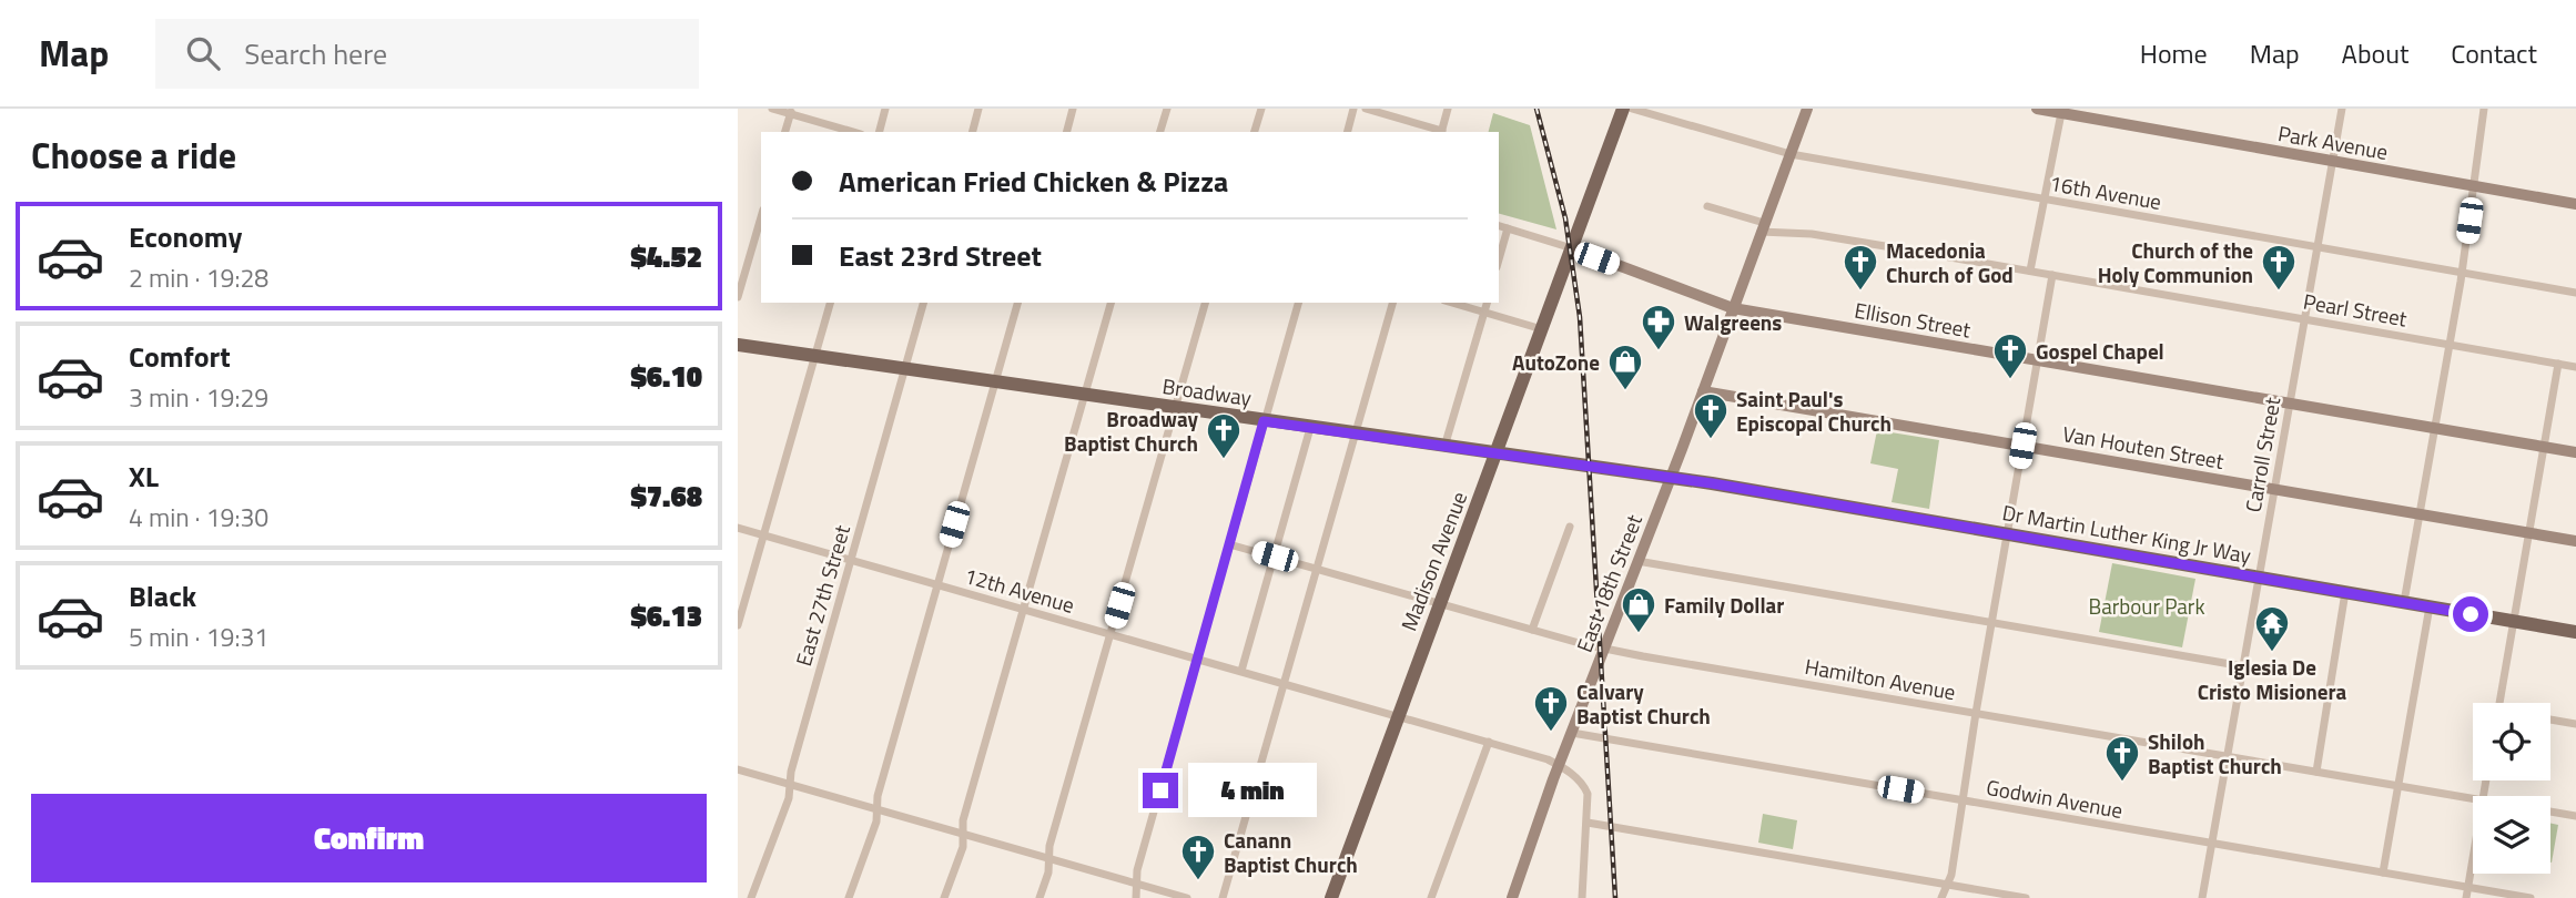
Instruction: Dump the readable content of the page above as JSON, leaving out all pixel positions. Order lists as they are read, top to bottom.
{
  "streets": {
    "main road": ["Broadway", "Dr Martin Luther King Jr Way", "Madison Avenue"],
    "street": [
      "Park Avenue",
      "16th Avenue",
      "Pearl Street",
      "Ellison Street",
      "Van Houten Street",
      "Carroll Street",
      "East 18th Street",
      "12th Avenue",
      "East 27th Street",
      "Hamilton Avenue",
      "Godwin Avenue"
    ]
  },
  "crossings": [
    ["Park Avenue", "Carroll Street"],
    ["16th Avenue", "Carroll Street"],
    ["16th Avenue", "East 18th Street"],
    ["Pearl Street", "Carroll Street"],
    ["Pearl Street", "East 18th Street"],
    ["Ellison Street", "Carroll Street"],
    ["Ellison Street", "Madison Avenue"],
    ["Ellison Street", "East 18th Street"],
    ["Broadway", "Dr Martin Luther King Jr Way"],
    ["Broadway", "Madison Avenue"],
    ["Broadway", "East 18th Street"],
    ["Broadway", "East 27th Street"],
    ["Van Houten Street", "Carroll Street"],
    ["Van Houten Street", "East 18th Street"],
    ["Carroll Street", "Dr Martin Luther King Jr Way"],
    ["Carroll Street", "Hamilton Avenue"],
    ["Carroll Street", "Godwin Avenue"],
    ["Dr Martin Luther King Jr Way", "East 18th Street"],
    ["Madison Avenue", "12th Avenue"],
    ["Madison Avenue", "Hamilton Avenue"],
    ["East 18th Street", "12th Avenue"],
    ["East 18th Street", "Hamilton Avenue"],
    ["East 18th Street", "Godwin Avenue"],
    ["12th Avenue", "East 27th Street"]
  ],
  "parks": ["Barbour Park"],
  "places": {
    "church": [
      "Macedonia Church of God",
      "Church of the Holy Communion",
      "Gospel Chapel",
      "Saint Paul's Episcopal Church",
      "Broadway Baptist Church",
      "Calvary Baptist Church",
      "Shiloh Baptist Church",
      "Canann Baptist Church"
    ],
    "pharmacy": ["Walgreens"],
    "shop": ["AutoZone", "Family Dollar"],
    "temple": ["Iglesia De Cristo Misionera"]
  },
  "page": {
    "header": "Map",
    "search": "Search here",
    "nav": [
      "Home",
      "Map",
      "About",
      "Contact"
    ],
    "heading": "Choose a ride",
    "banner": ["American Fried Chicken & Pizza", "East 23rd Street"],
    "list": [
      {
        "name": "Economy",
        "note": "2 min · 19:28",
        "value": "$4.52"
      },
      {
        "name": "Comfort",
        "note": "3 min · 19:29",
        "value": "$6.10"
      },
      {
        "name": "XL",
        "note": "4 min · 19:30",
        "value": "$7.68"
      },
      {
        "name": "Black",
        "note": "5 min · 19:31",
        "value": "$6.13"
      }
    ],
    "bubble": "4 min",
    "buttons": "Confirm"
  }
}
